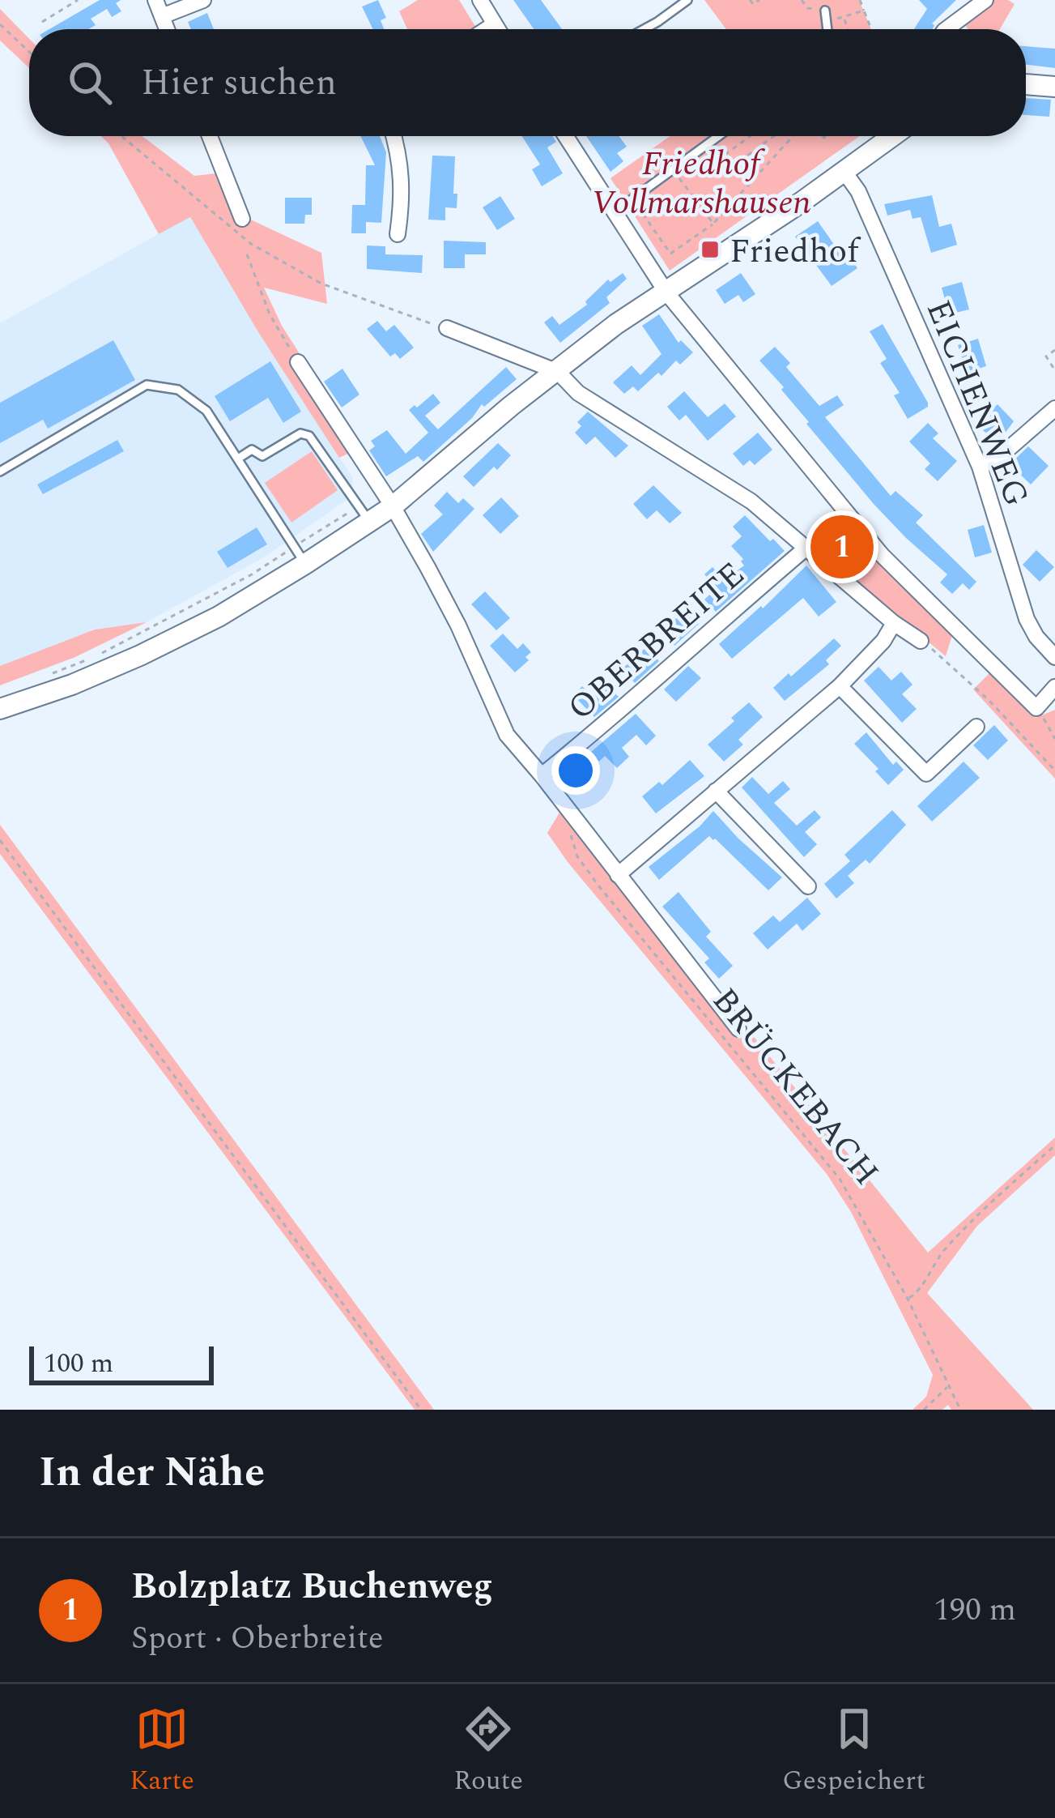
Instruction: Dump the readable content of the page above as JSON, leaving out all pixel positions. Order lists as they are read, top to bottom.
{
  "streets": {
    "street": ["EICHENWEG", "OBERBREITE", "BRÜCKEBACH"]
  },
  "crossings": [
    ["OBERBREITE", "BRÜCKEBACH"]
  ],
  "parks": ["Friedhof Vollmarshausen"],
  "places": {
    "transit": ["Friedhof"]
  },
  "scale_bar": "100 m",
  "page": {
    "search": "Hier suchen",
    "pins": "1",
    "scale": "100 m",
    "heading": "In der Nähe",
    "list": [
      {
        "mark": "1",
        "name": "Bolzplatz Buchenweg",
        "note": "Sport · Oberbreite",
        "value": "190 m"
      }
    ],
    "nav": ["Karte", "Route", "Gespeichert"]
  }
}
